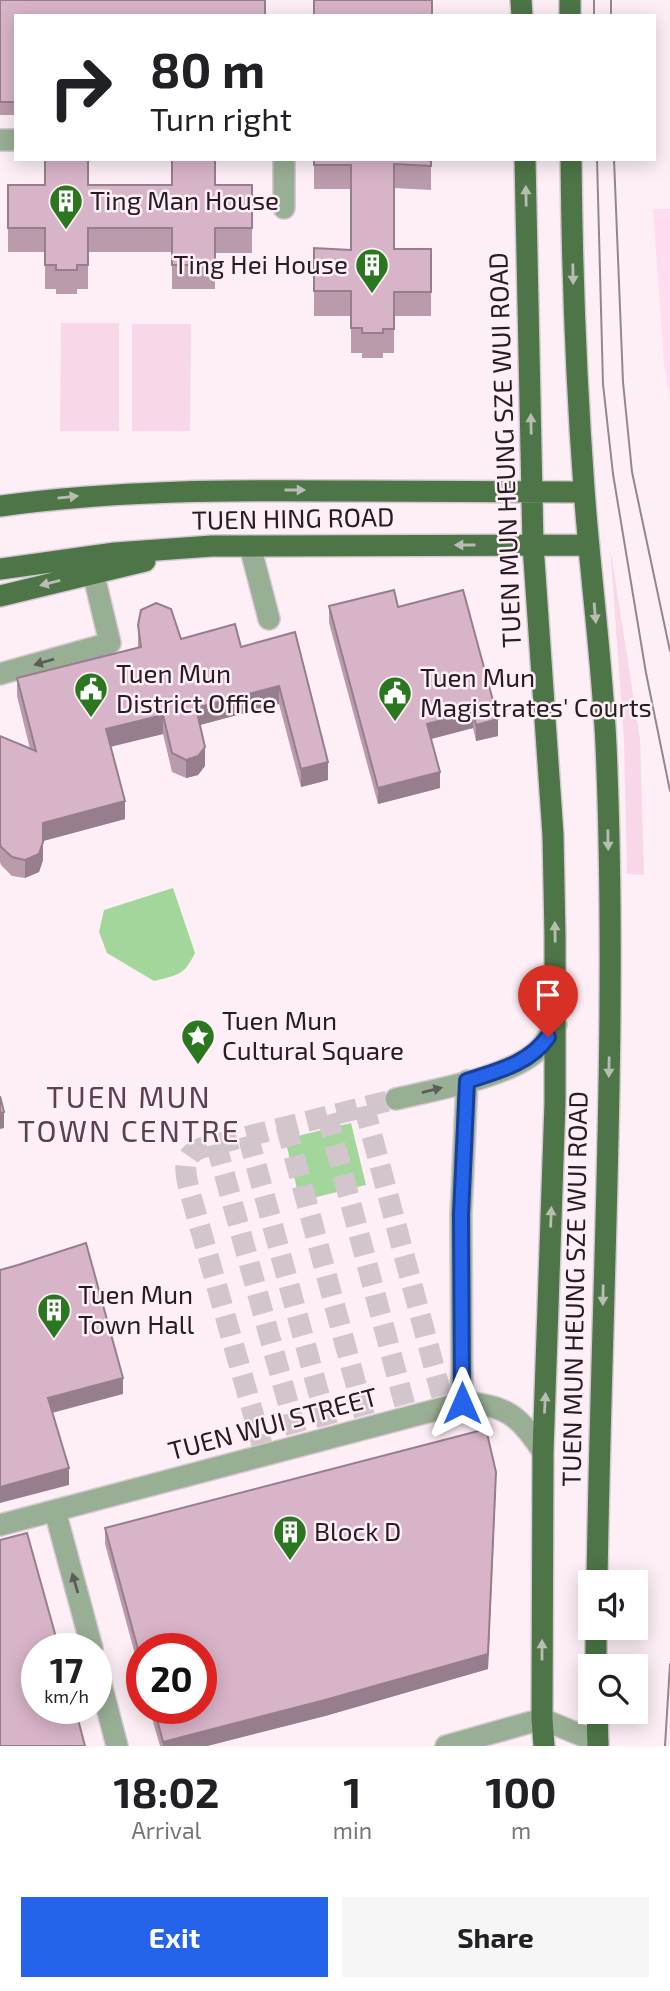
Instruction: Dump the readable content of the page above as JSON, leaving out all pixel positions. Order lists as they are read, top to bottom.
{
  "streets": {
    "main road": ["TUEN MUN HEUNG SZE WUI ROAD", "TUEN HING ROAD"],
    "street": ["TUEN WUI STREET"]
  },
  "crossings": [
    ["TUEN MUN HEUNG SZE WUI ROAD", "TUEN HING ROAD"],
    ["TUEN MUN HEUNG SZE WUI ROAD", "TUEN WUI STREET"]
  ],
  "districts": ["TUEN MUN TOWN CENTRE"],
  "places": {
    "building": [
      "Ting Man House",
      "Ting Hei House",
      "Tuen Mun Town Hall",
      "Block D"
    ],
    "public building": ["Tuen Mun District Office", "Tuen Mun Magistrates' Courts"],
    "place": ["Tuen Mun Cultural Square"]
  },
  "page": {
    "turn": ["80 m", "Turn right"],
    "speed": "17 km/h",
    "limit": "20",
    "eta": [
      "18:02",
      "Arrival",
      "1",
      "min",
      "100",
      "m"
    ],
    "buttons": ["Exit", "Share"]
  }
}
